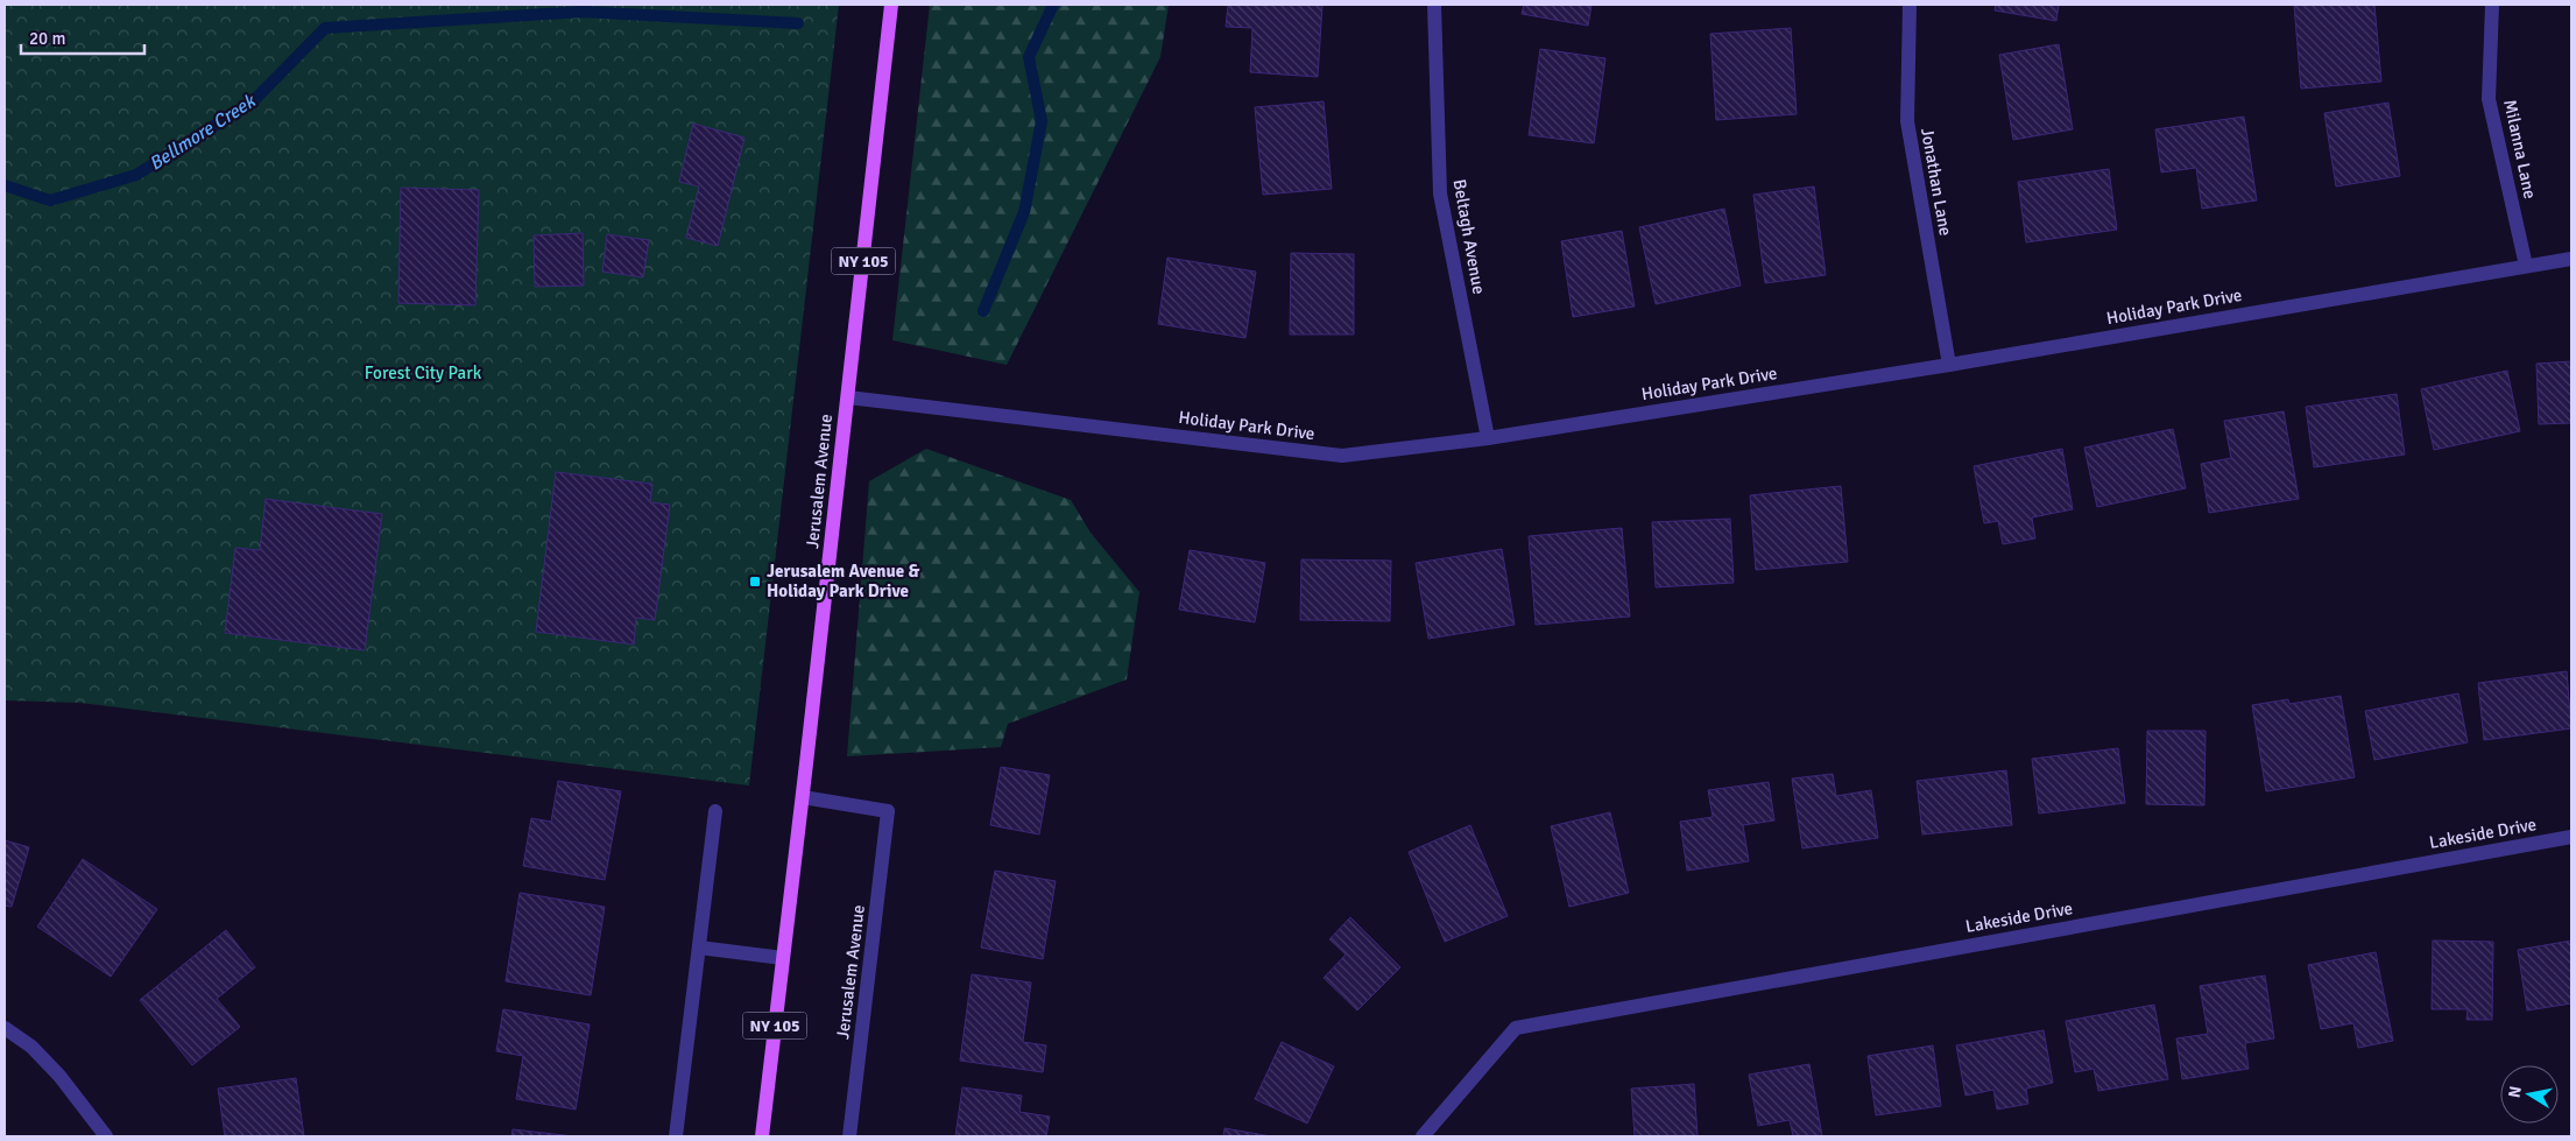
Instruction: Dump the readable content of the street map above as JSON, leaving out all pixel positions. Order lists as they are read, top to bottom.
{
  "streets": {
    "main road": ["NY 105", "Jerusalem Avenue"],
    "street": [
      "Milanna Lane",
      "Jonathan Lane",
      "Beltagh Avenue",
      "Holiday Park Drive",
      "Lakeside Drive"
    ]
  },
  "crossings": [
    ["Milanna Lane", "Holiday Park Drive"],
    ["Jonathan Lane", "Holiday Park Drive"],
    ["Beltagh Avenue", "Holiday Park Drive"],
    ["Holiday Park Drive", "Jerusalem Avenue"]
  ],
  "water": ["Bellmore Creek"],
  "parks": ["Forest City Park"],
  "places": {
    "transit": ["Jerusalem Avenue & Holiday Park Drive"]
  },
  "scale_bar": "20 m",
  "north": "left"
}
